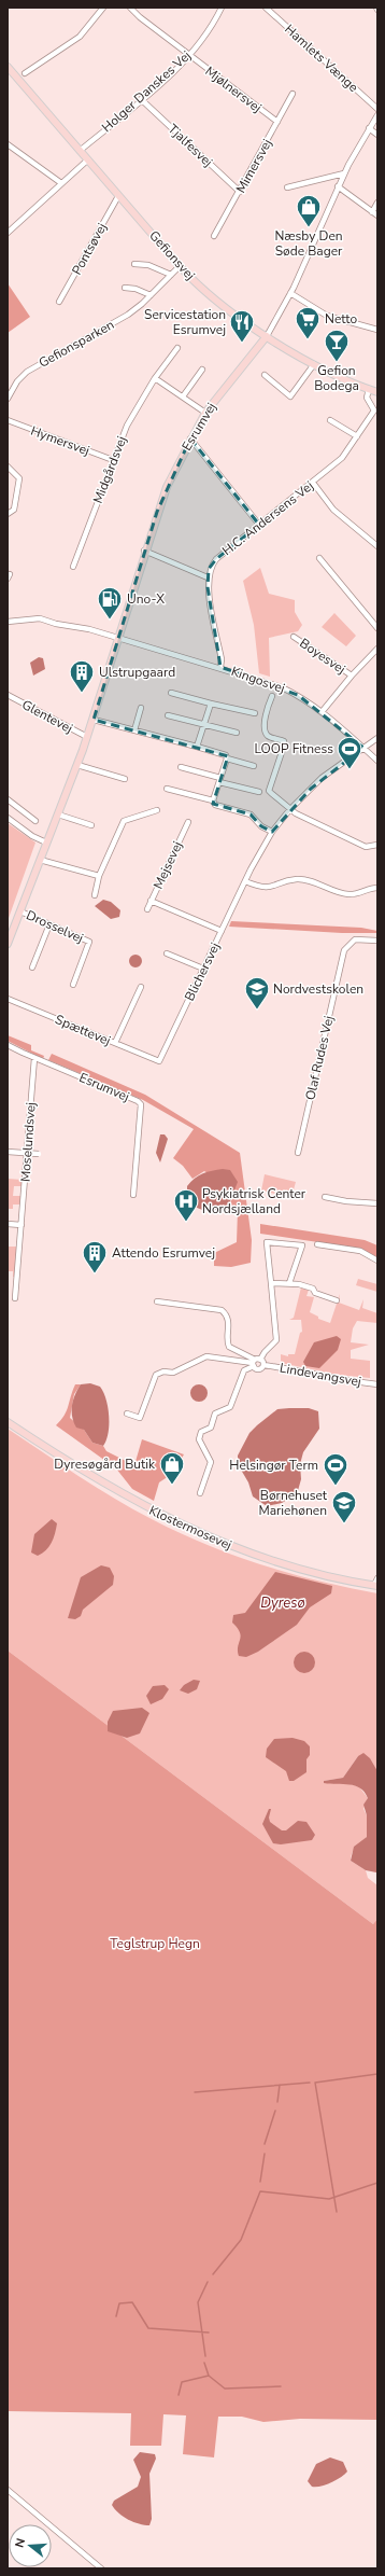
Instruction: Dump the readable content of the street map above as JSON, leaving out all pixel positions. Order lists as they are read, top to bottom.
{
  "streets": {
    "main road": ["Gefionsvej", "Esrumvej", "Klostermosevej"],
    "street": [
      "Hamlets Vænge",
      "Mjølnersvej",
      "Holger Danskes Vej",
      "Tjalfesvej",
      "Mimersvej",
      "Pontsøvej",
      "Gefionsparken",
      "Hymersvej",
      "Midgårdsvej",
      "H.C. Andersens Vej",
      "Boyesvej",
      "Kingosvej",
      "Glentevej",
      "Mejsevej",
      "Drosselvej",
      "Blichersvej",
      "Spættevej",
      "Olaf Rudes Vej",
      "Moselundsvej",
      "Lindevangsvej"
    ]
  },
  "crossings": [
    ["Mjølnersvej", "Holger Danskes Vej"],
    ["Mjølnersvej", "Mimersvej"],
    ["Holger Danskes Vej", "Tjalfesvej"],
    ["Holger Danskes Vej", "Gefionsvej"],
    ["Tjalfesvej", "Mimersvej"],
    ["Pontsøvej", "Gefionsvej"],
    ["Gefionsvej", "Gefionsparken"],
    ["Gefionsvej", "Esrumvej"],
    ["Gefionsvej", "H.C. Andersens Vej"],
    ["Esrumvej", "Kingosvej"],
    ["Esrumvej", "Glentevej"],
    ["Esrumvej", "Drosselvej"],
    ["Esrumvej", "Moselundsvej"],
    ["Hymersvej", "Midgårdsvej"],
    ["Kingosvej", "Blichersvej"],
    ["Blichersvej", "Spættevej"]
  ],
  "water": ["Dyresø"],
  "parks": ["Teglstrup Hegn"],
  "places": {
    "shop": ["Næsby Den Søde Bager", "Dyresøgård Butik"],
    "supermarket": ["Netto"],
    "restaurant": ["Servicestation Esrumvej"],
    "bar": ["Gefion Bodega"],
    "fuel station": ["Uno-X"],
    "building": ["Ulstrupgaard", "Attendo Esrumvej"],
    "sports": ["LOOP Fitness", "Helsingør Term"],
    "school or university": ["Nordvestskolen", "Børnehuset Mariehønen"],
    "hospital": ["Psykiatrisk Center Nordsjælland"]
  },
  "north": "left"
}
